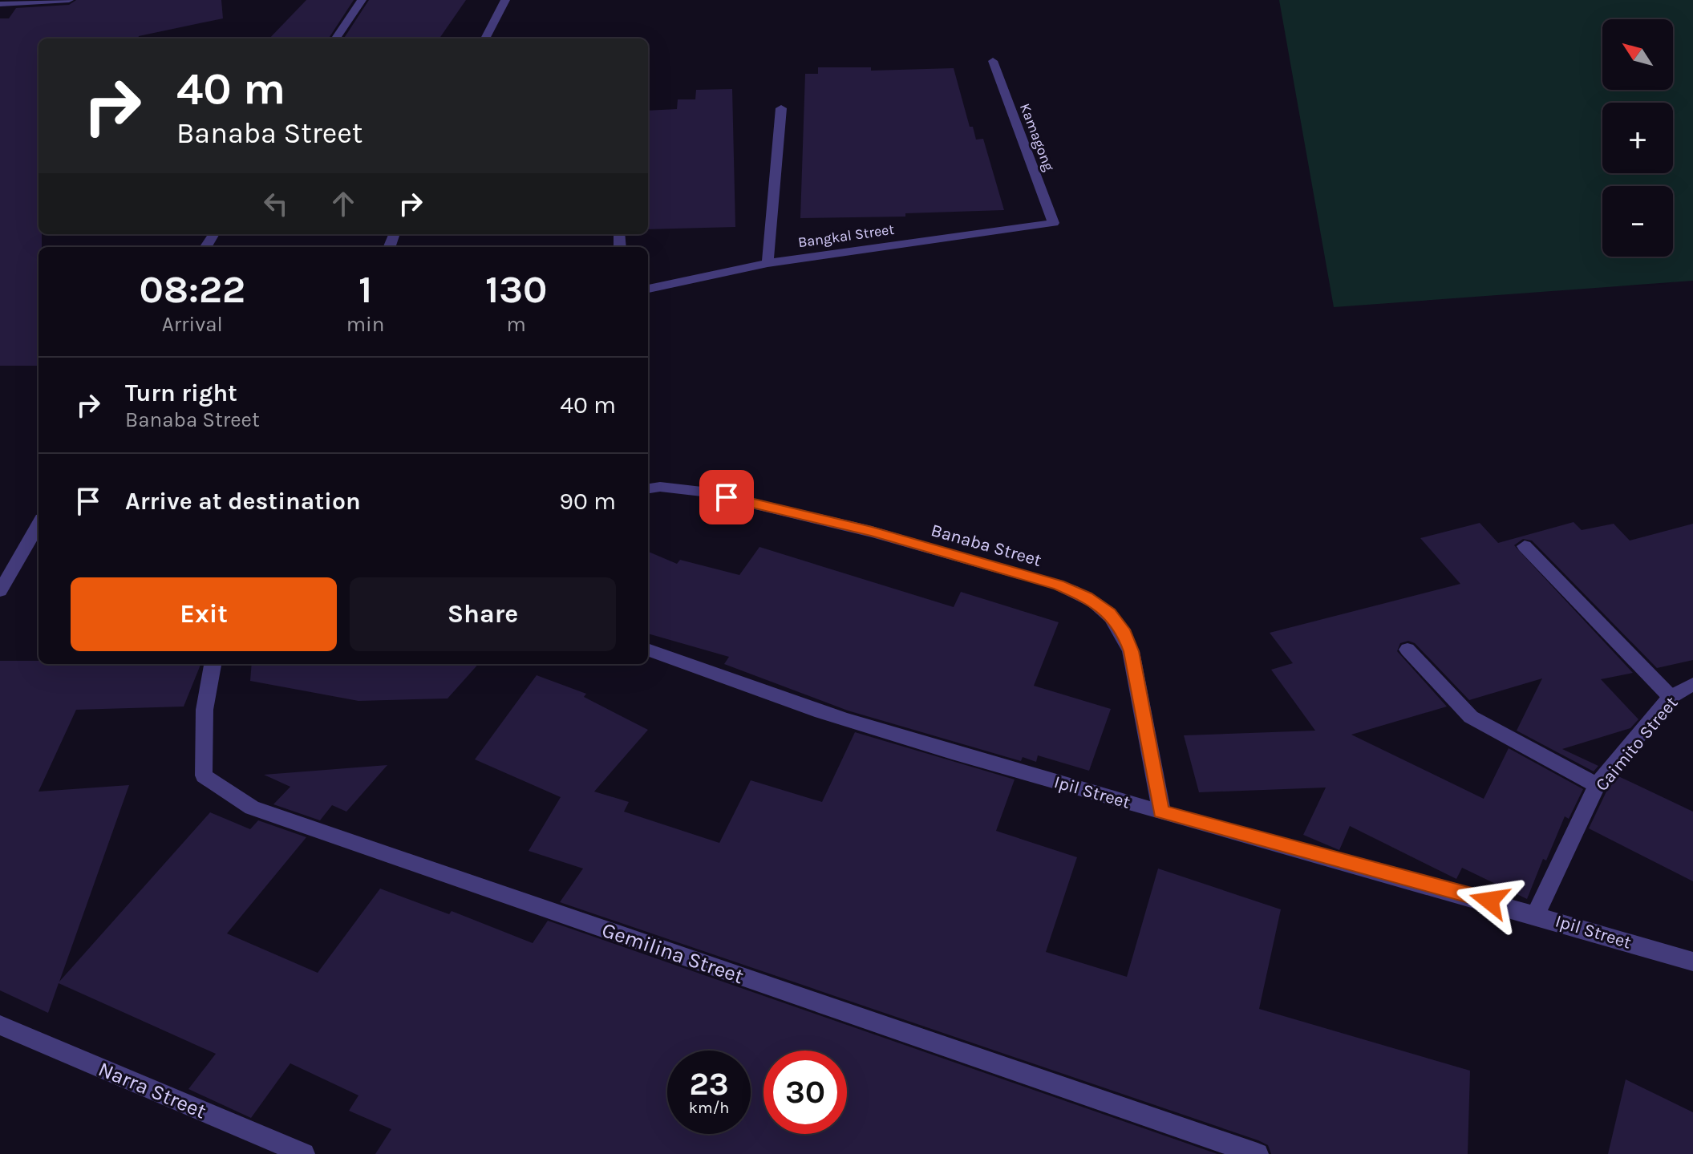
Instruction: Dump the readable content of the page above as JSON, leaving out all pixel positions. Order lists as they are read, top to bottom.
{
  "streets": {
    "street": [
      "Kamagong",
      "Bangkal Street",
      "Banaba Street",
      "Caimito Street",
      "Ipil Street",
      "Gemilina Street",
      "Narra Street"
    ]
  },
  "crossings": [
    ["Kamagong", "Bangkal Street"],
    ["Banaba Street", "Ipil Street"],
    ["Caimito Street", "Ipil Street"]
  ],
  "north": "top left",
  "page": {
    "map_buttons": ["+", "−"],
    "turn": ["40 m", "Banaba Street"],
    "eta": [
      "08:22",
      "Arrival",
      "1",
      "min",
      "130",
      "m"
    ],
    "list": [
      {
        "name": "Turn right",
        "note": "Banaba Street",
        "value": "40 m"
      },
      {
        "name": "Arrive at destination",
        "value": "90 m"
      }
    ],
    "buttons": ["Exit", "Share"],
    "speed": "23 km/h",
    "limit": "30"
  }
}
